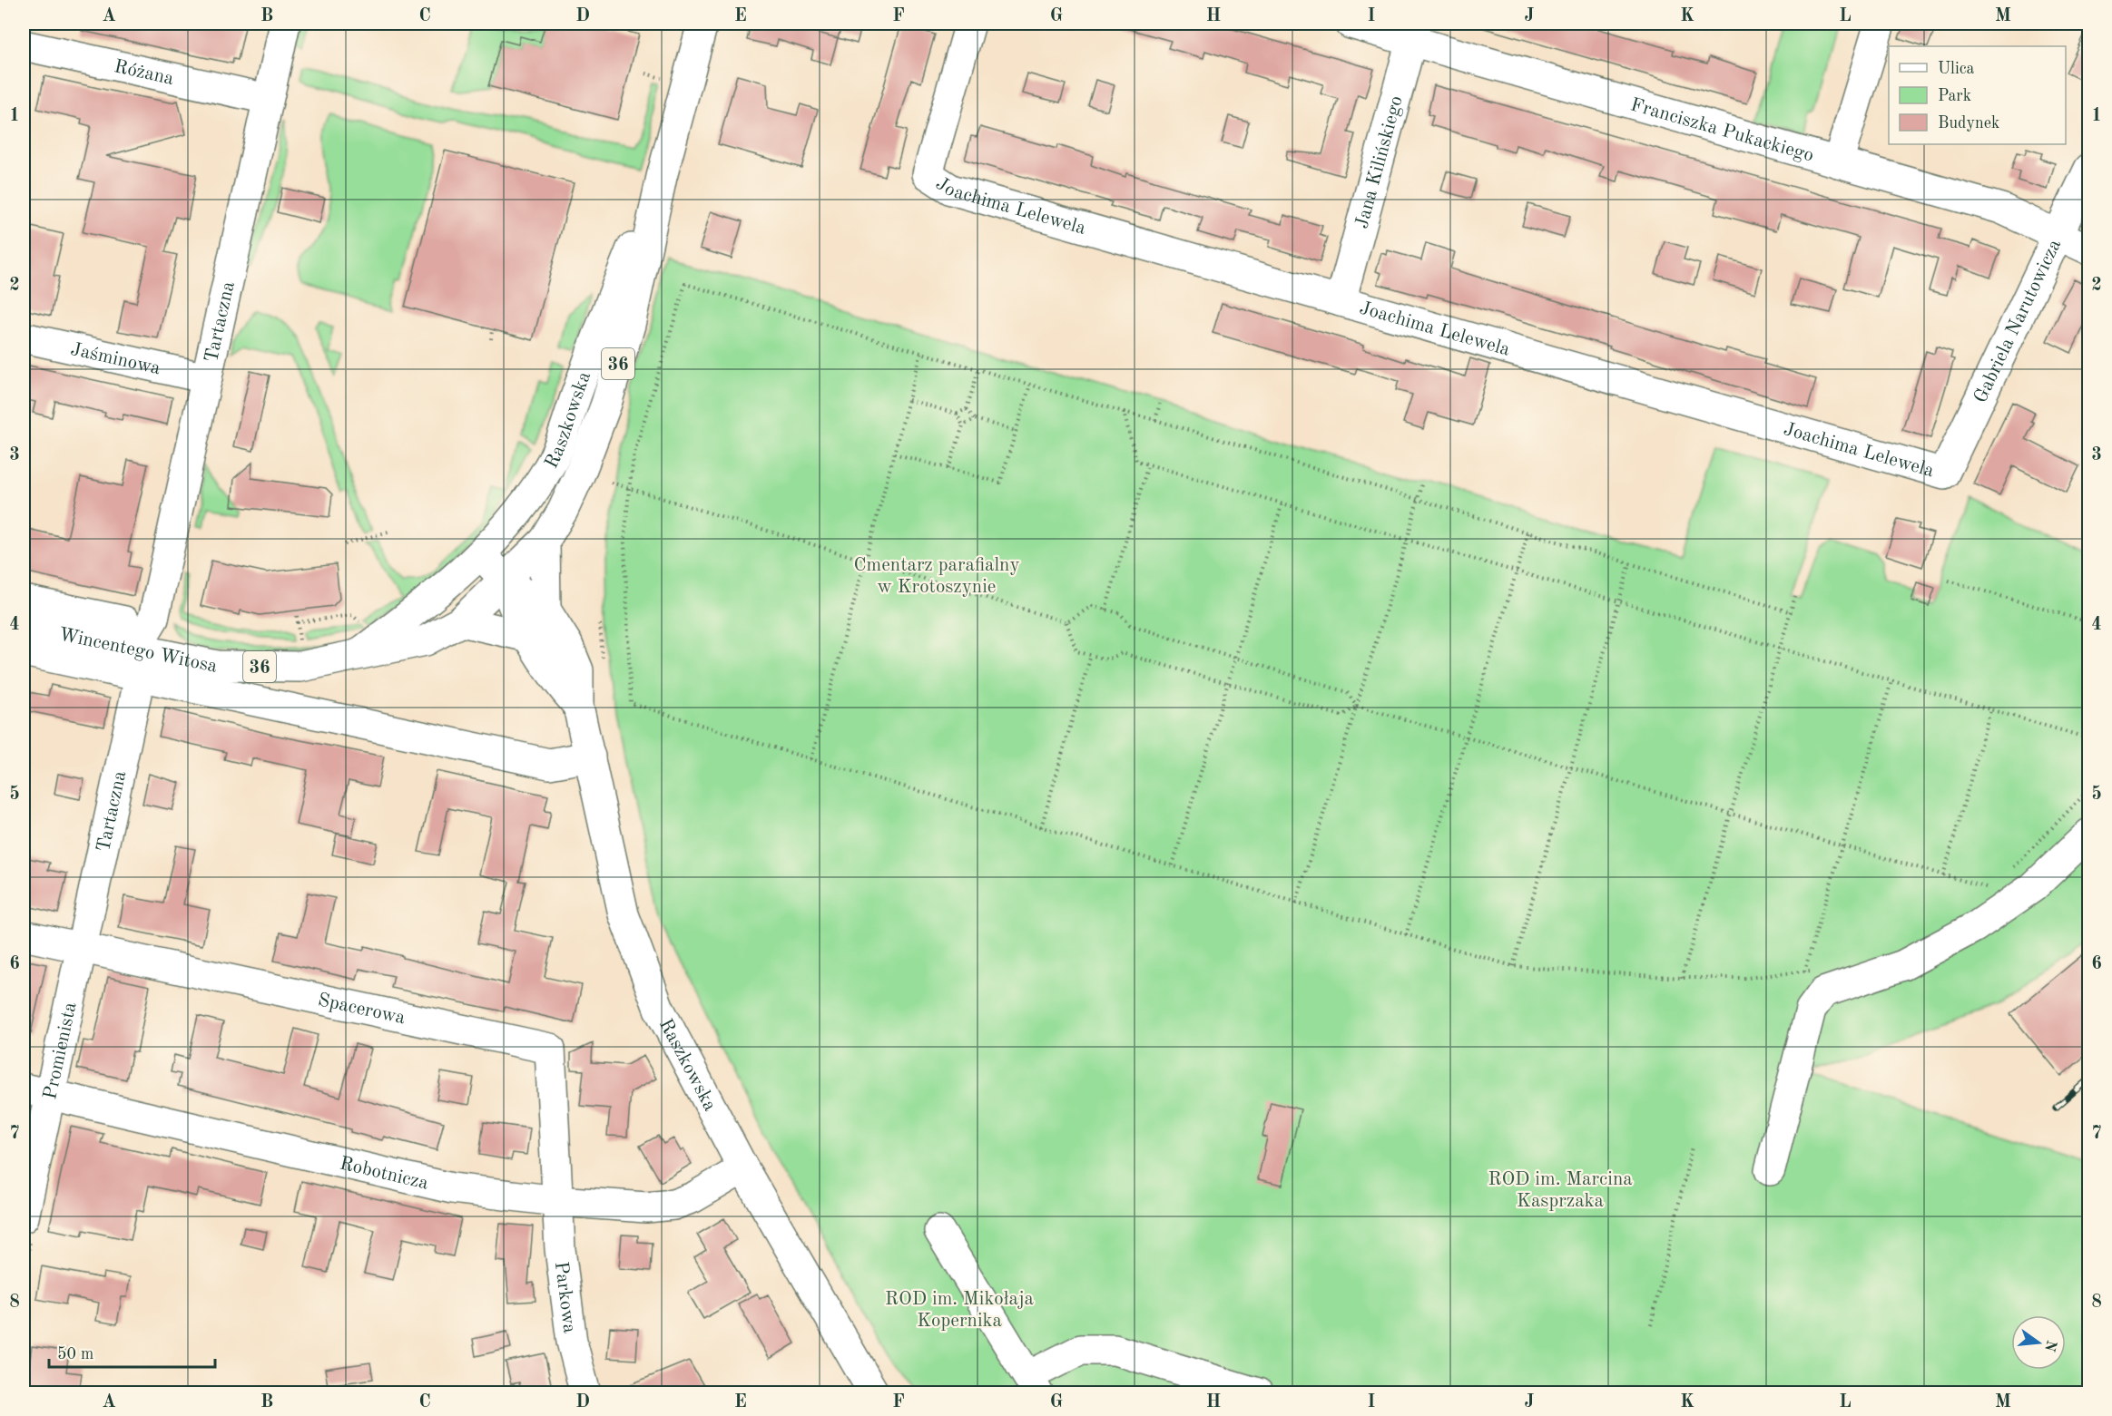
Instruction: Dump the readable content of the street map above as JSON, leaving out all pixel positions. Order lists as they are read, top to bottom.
{
  "streets": {
    "street": [
      "Różana",
      "Franciszka Pukackiego",
      "Jana Kilińskiego",
      "Joachima Lelewela",
      "Tartaczna",
      "Gabriela Narutowicza",
      "Jaśminowa",
      "36",
      "Raszkowska",
      "Wincentego Witosa",
      "Spacerowa",
      "Promienista",
      "Robotnicza",
      "Parkowa"
    ]
  },
  "crossings": [
    ["Różana", "Tartaczna"],
    ["Franciszka Pukackiego", "Jana Kilińskiego"],
    ["Franciszka Pukackiego", "Gabriela Narutowicza"],
    ["Jana Kilińskiego", "Joachima Lelewela"],
    ["Joachima Lelewela", "Gabriela Narutowicza"],
    ["Tartaczna", "Jaśminowa"],
    ["Tartaczna", "Wincentego Witosa"],
    ["Tartaczna", "Spacerowa"],
    ["Tartaczna", "Promienista"],
    ["Raszkowska", "Wincentego Witosa"],
    ["Raszkowska", "Robotnicza"],
    ["Spacerowa", "Promienista"],
    ["Spacerowa", "Robotnicza"],
    ["Spacerowa", "Parkowa"],
    ["Promienista", "Robotnicza"],
    ["Robotnicza", "Parkowa"]
  ],
  "parks": ["Cmentarz parafialny w Krotoszynie", "ROD im. Marcina Kasprzaka", "ROD im. Mikołaja Kopernika"],
  "legend": ["Ulica", "Park", "Budynek"],
  "scale_bar": "50 m",
  "north": "right",
  "grid": {
    "columns": [
      "A",
      "B",
      "C",
      "D",
      "E",
      "F",
      "G",
      "H",
      "I",
      "J",
      "K",
      "L",
      "M"
    ],
    "rows": [
      "1",
      "2",
      "3",
      "4",
      "5",
      "6",
      "7",
      "8"
    ]
  }
}
